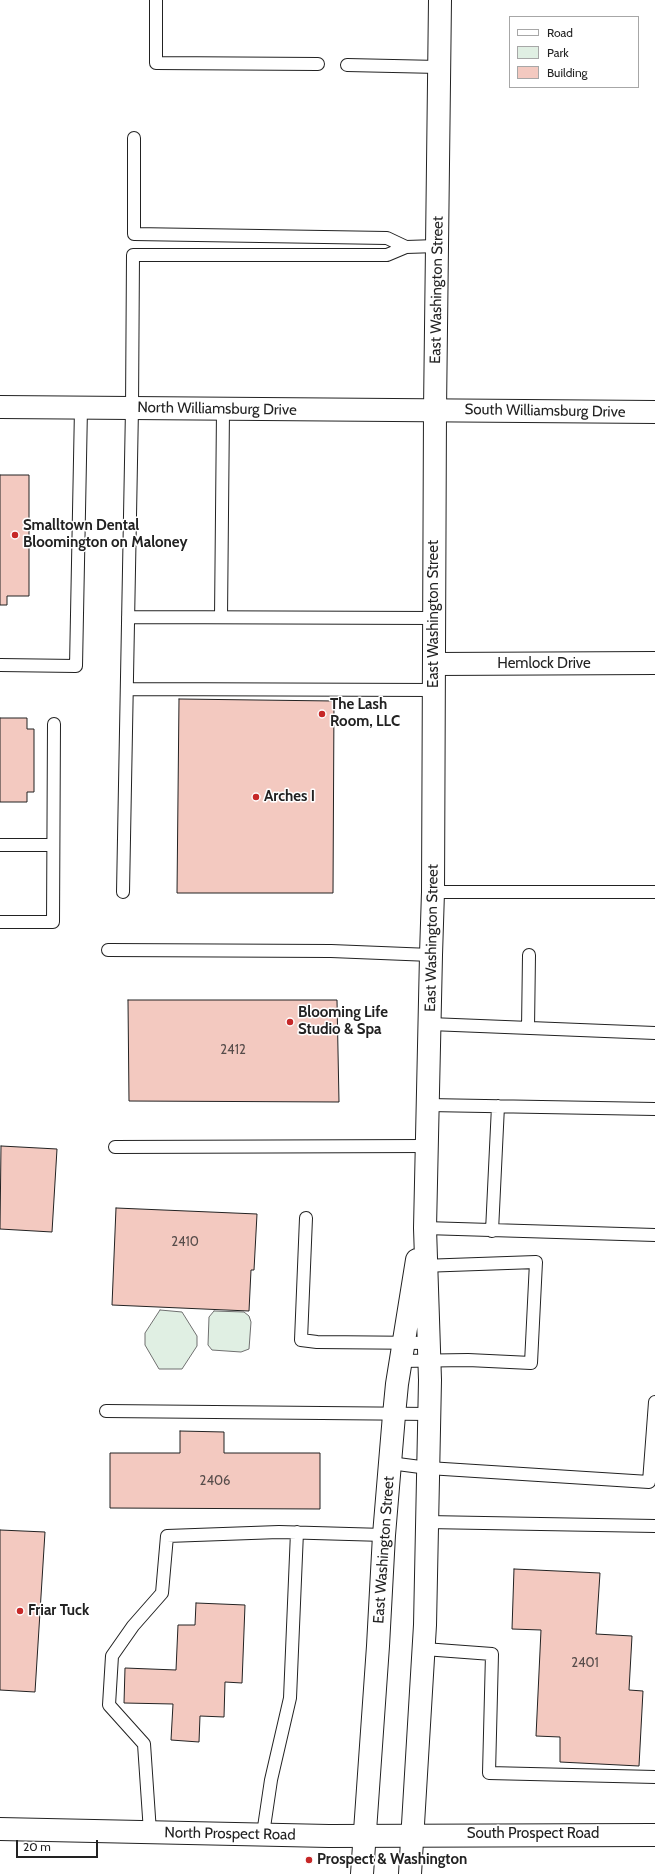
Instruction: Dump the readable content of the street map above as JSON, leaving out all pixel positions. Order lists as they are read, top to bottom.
{
  "streets": {
    "main road": [
      "East Washington Street",
      "North Williamsburg Drive",
      "South Williamsburg Drive",
      "Hemlock Drive",
      "North Prospect Road",
      "South Prospect Road"
    ]
  },
  "crossings": [
    ["East Washington Street", "North Williamsburg Drive"],
    ["East Washington Street", "South Williamsburg Drive"],
    ["East Washington Street", "Hemlock Drive"],
    ["East Washington Street", "North Prospect Road"],
    ["East Washington Street", "South Prospect Road"],
    ["North Williamsburg Drive", "South Williamsburg Drive"],
    ["North Prospect Road", "South Prospect Road"]
  ],
  "places": [
    "Smalltown Dental Bloomington on Maloney",
    "The Lash Room, LLC",
    "Arches I",
    "Blooming Life Studio & Spa",
    "Friar Tuck",
    "Prospect & Washington"
  ],
  "house_numbers": [
    "2412",
    "2410",
    "2406",
    "2401"
  ],
  "legend": ["Road", "Park", "Building"],
  "scale_bar": "20 m"
}
